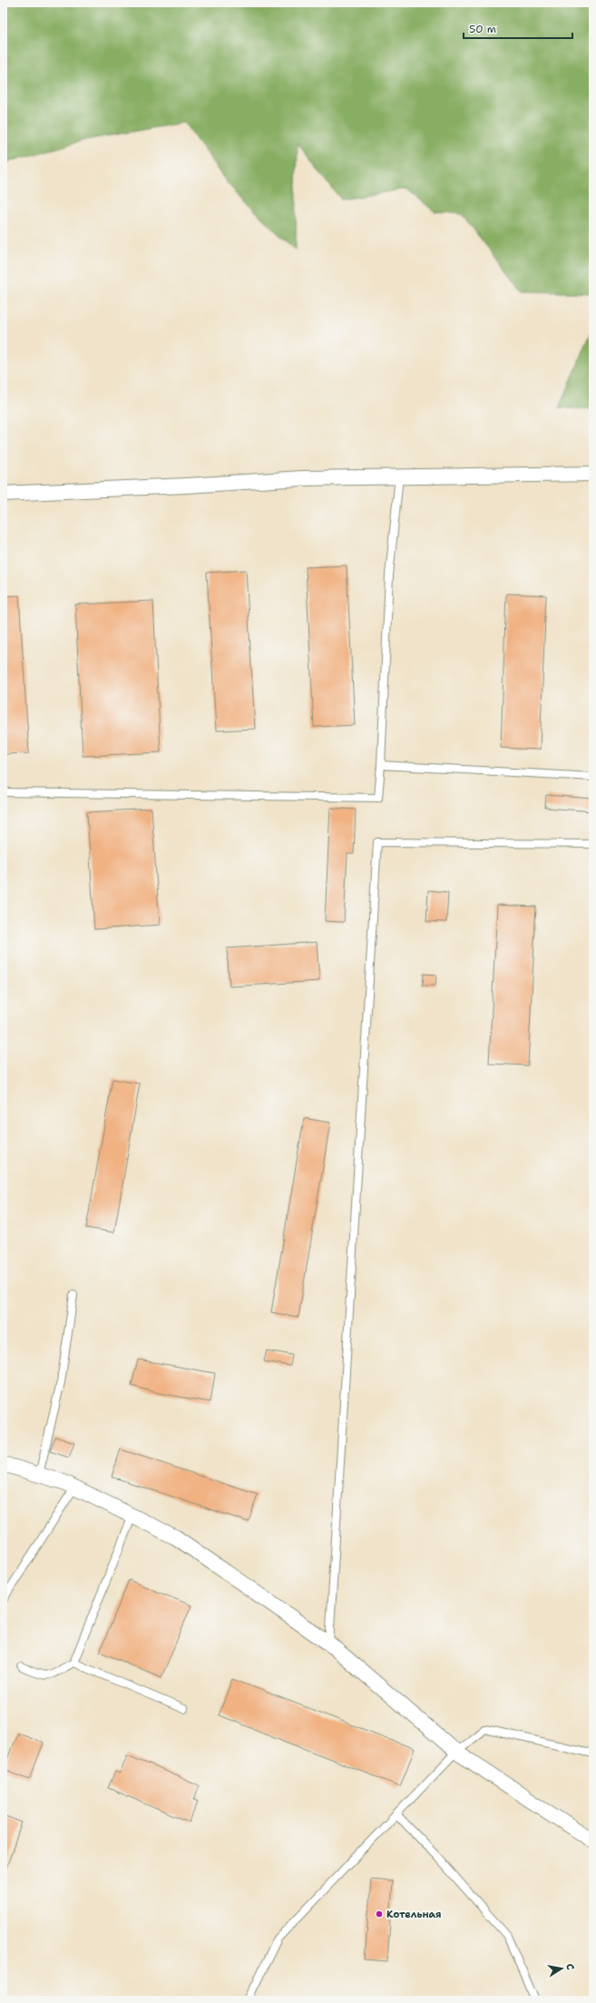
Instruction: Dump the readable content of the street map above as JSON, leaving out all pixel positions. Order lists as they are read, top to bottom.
{
  "places": ["Котельная"],
  "scale_bar": "50 m",
  "north": "right"
}
